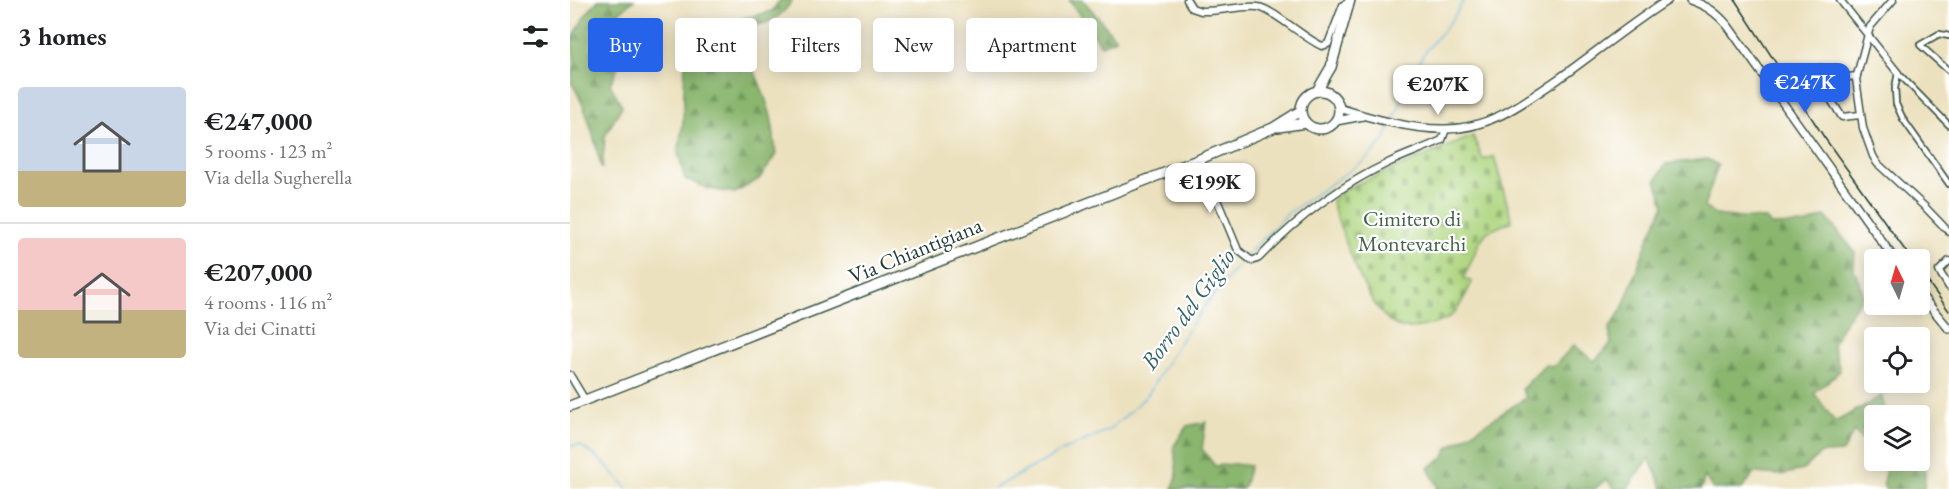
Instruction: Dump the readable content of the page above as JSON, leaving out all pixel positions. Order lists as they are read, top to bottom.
{
  "streets": {
    "main road": ["Via Chiantigiana"]
  },
  "water": ["Borro del Giglio"],
  "parks": ["Cimitero di Montevarchi"],
  "north": "top",
  "page": {
    "heading": "3 homes",
    "chip": [
      "Buy",
      "Rent",
      "Filters",
      "New",
      "Apartment"
    ],
    "price": ["€247K", "€207K", "€199K"],
    "list": [
      {
        "name": "€247,000",
        "note": "5 rooms · 123 m² · Via della Sugherella"
      },
      {
        "name": "€207,000",
        "note": "4 rooms · 116 m² · Via dei Cinatti"
      }
    ]
  }
}
